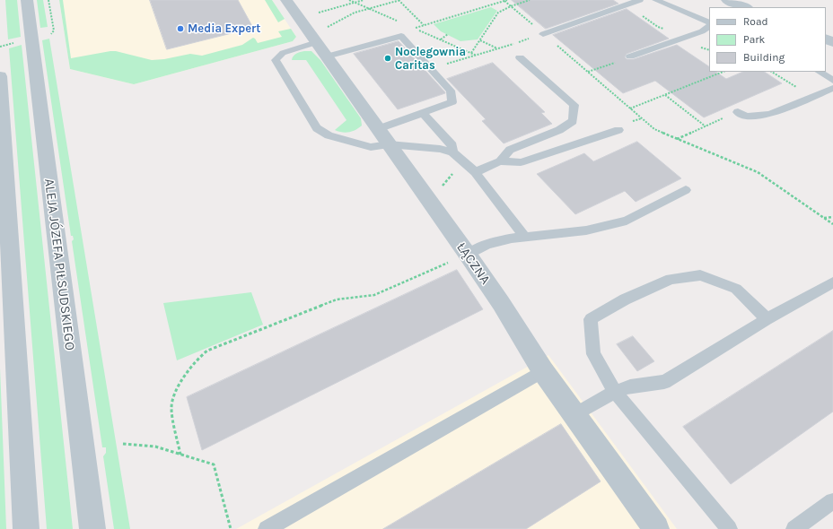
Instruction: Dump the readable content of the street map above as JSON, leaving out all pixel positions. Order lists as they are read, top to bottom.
{
  "streets": {
    "street": ["ŁĄCZNA", "ALEJA JÓZEFA PIŁSUDSKIEGO"]
  },
  "places": ["Media Expert", "Noclegownia Caritas"],
  "legend": ["Road", "Park", "Building"]
}
